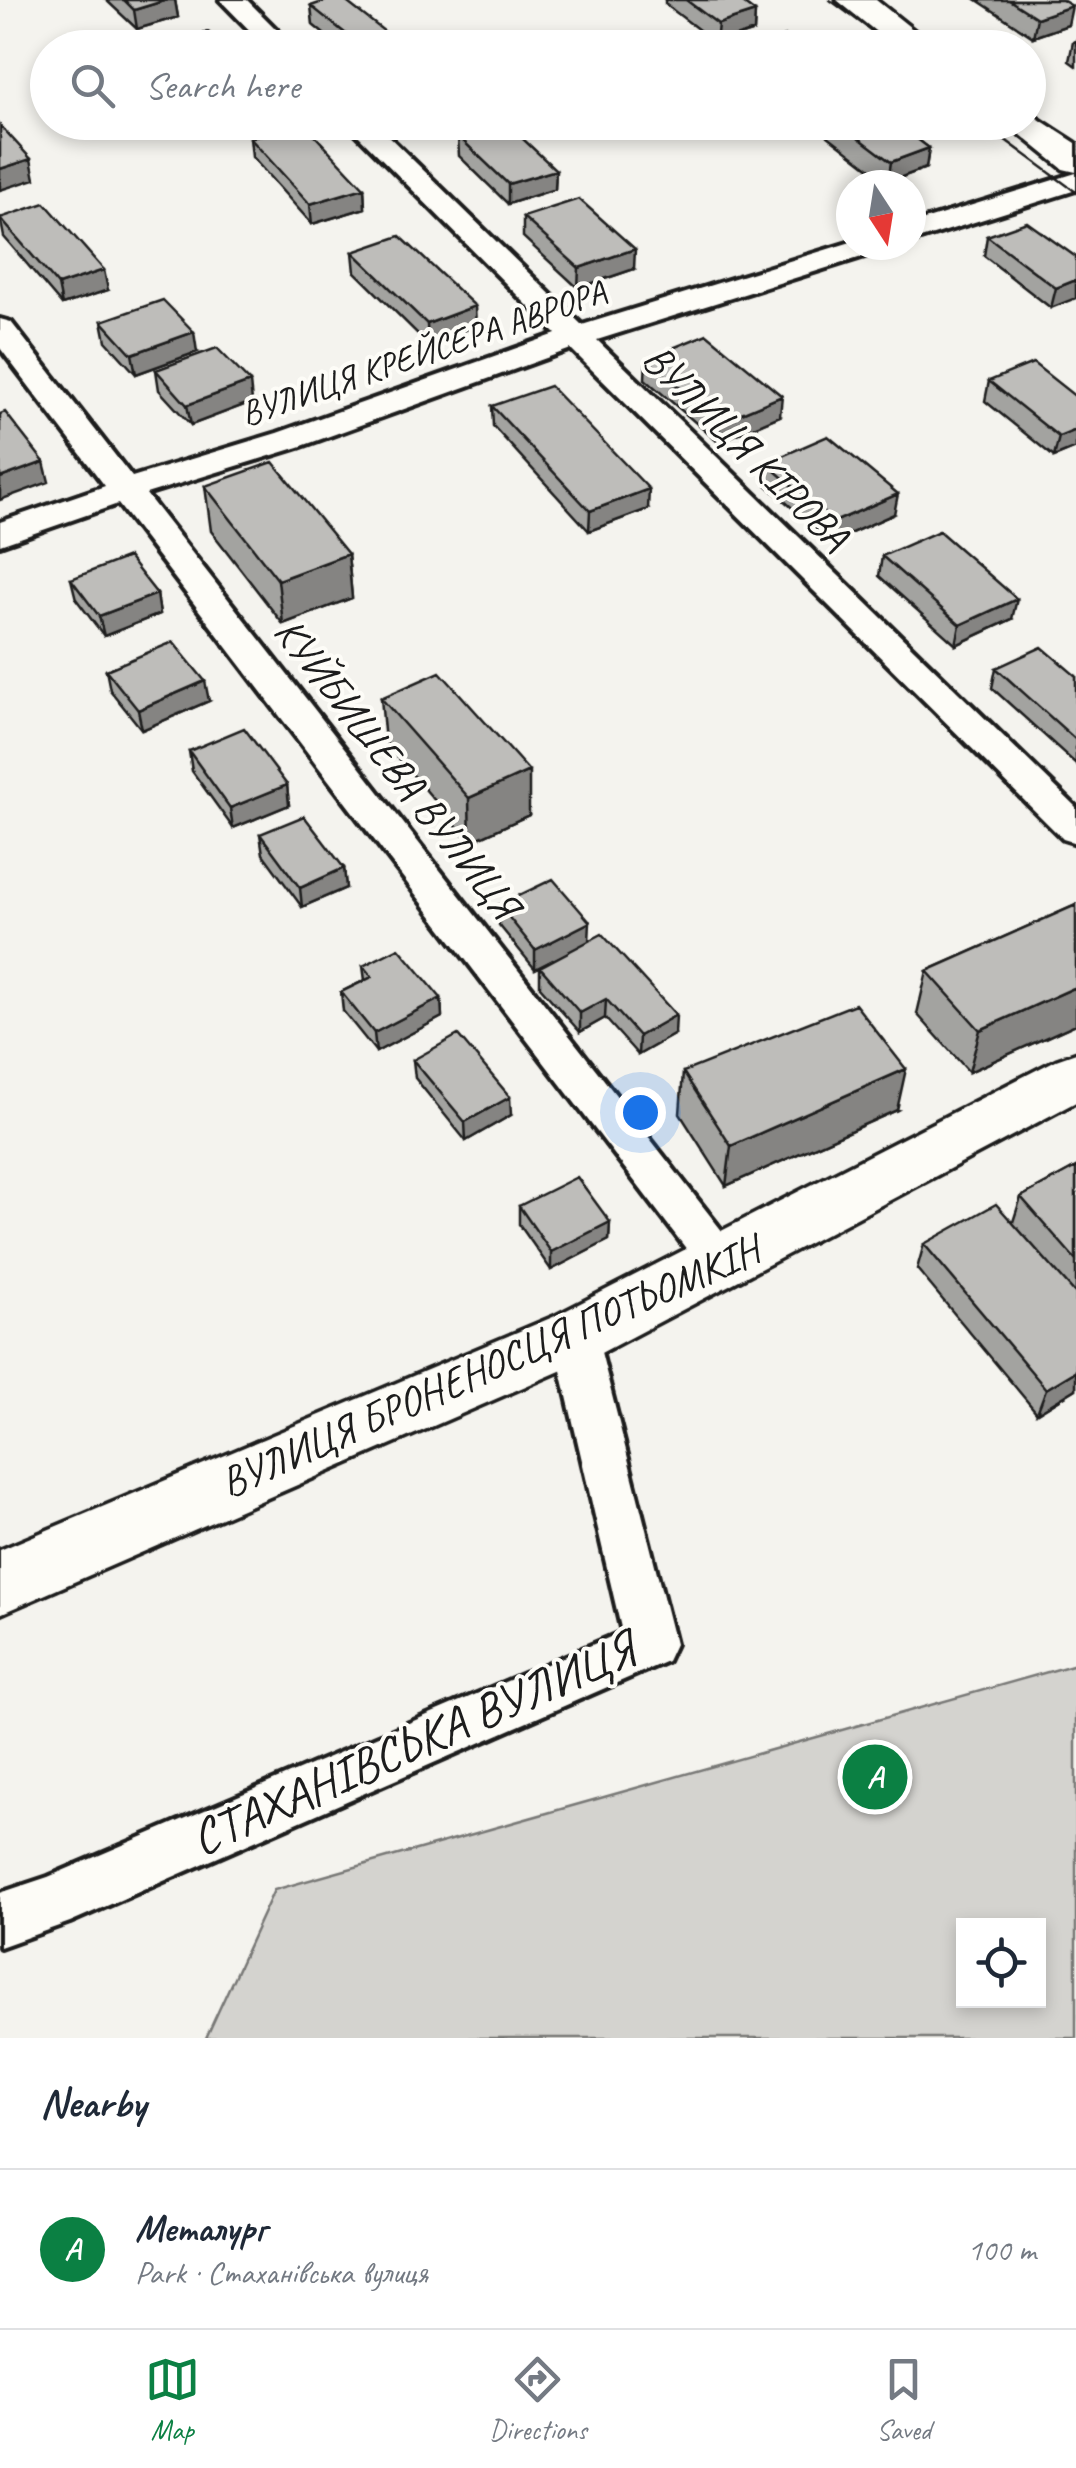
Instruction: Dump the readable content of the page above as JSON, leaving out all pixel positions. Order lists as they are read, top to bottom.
{
  "streets": {
    "street": [
      "ВУЛИЦЯ КРЕЙСЕРА АВРОРА",
      "ВУЛИЦЯ КІРОВА",
      "КУЙБИШЕВА ВУЛИЦЯ",
      "ВУЛИЦЯ БРОНЕНОСЦЯ ПОТЬОМКІН",
      "СТАХАНІВСЬКА ВУЛИЦЯ"
    ]
  },
  "crossings": [
    ["ВУЛИЦЯ КРЕЙСЕРА АВРОРА", "ВУЛИЦЯ КІРОВА"],
    ["ВУЛИЦЯ КРЕЙСЕРА АВРОРА", "КУЙБИШЕВА ВУЛИЦЯ"],
    ["КУЙБИШЕВА ВУЛИЦЯ", "ВУЛИЦЯ БРОНЕНОСЦЯ ПОТЬОМКІН"],
    ["ВУЛИЦЯ БРОНЕНОСЦЯ ПОТЬОМКІН", "СТАХАНІВСЬКА ВУЛИЦЯ"]
  ],
  "north": "bottom",
  "page": {
    "search": "Search here",
    "pins": "A",
    "heading": "Nearby",
    "list": [
      {
        "mark": "A",
        "name": "Металург",
        "note": "Park · Стаханівська вулиця",
        "value": "100 m"
      }
    ],
    "nav": ["Map", "Directions", "Saved"]
  }
}
